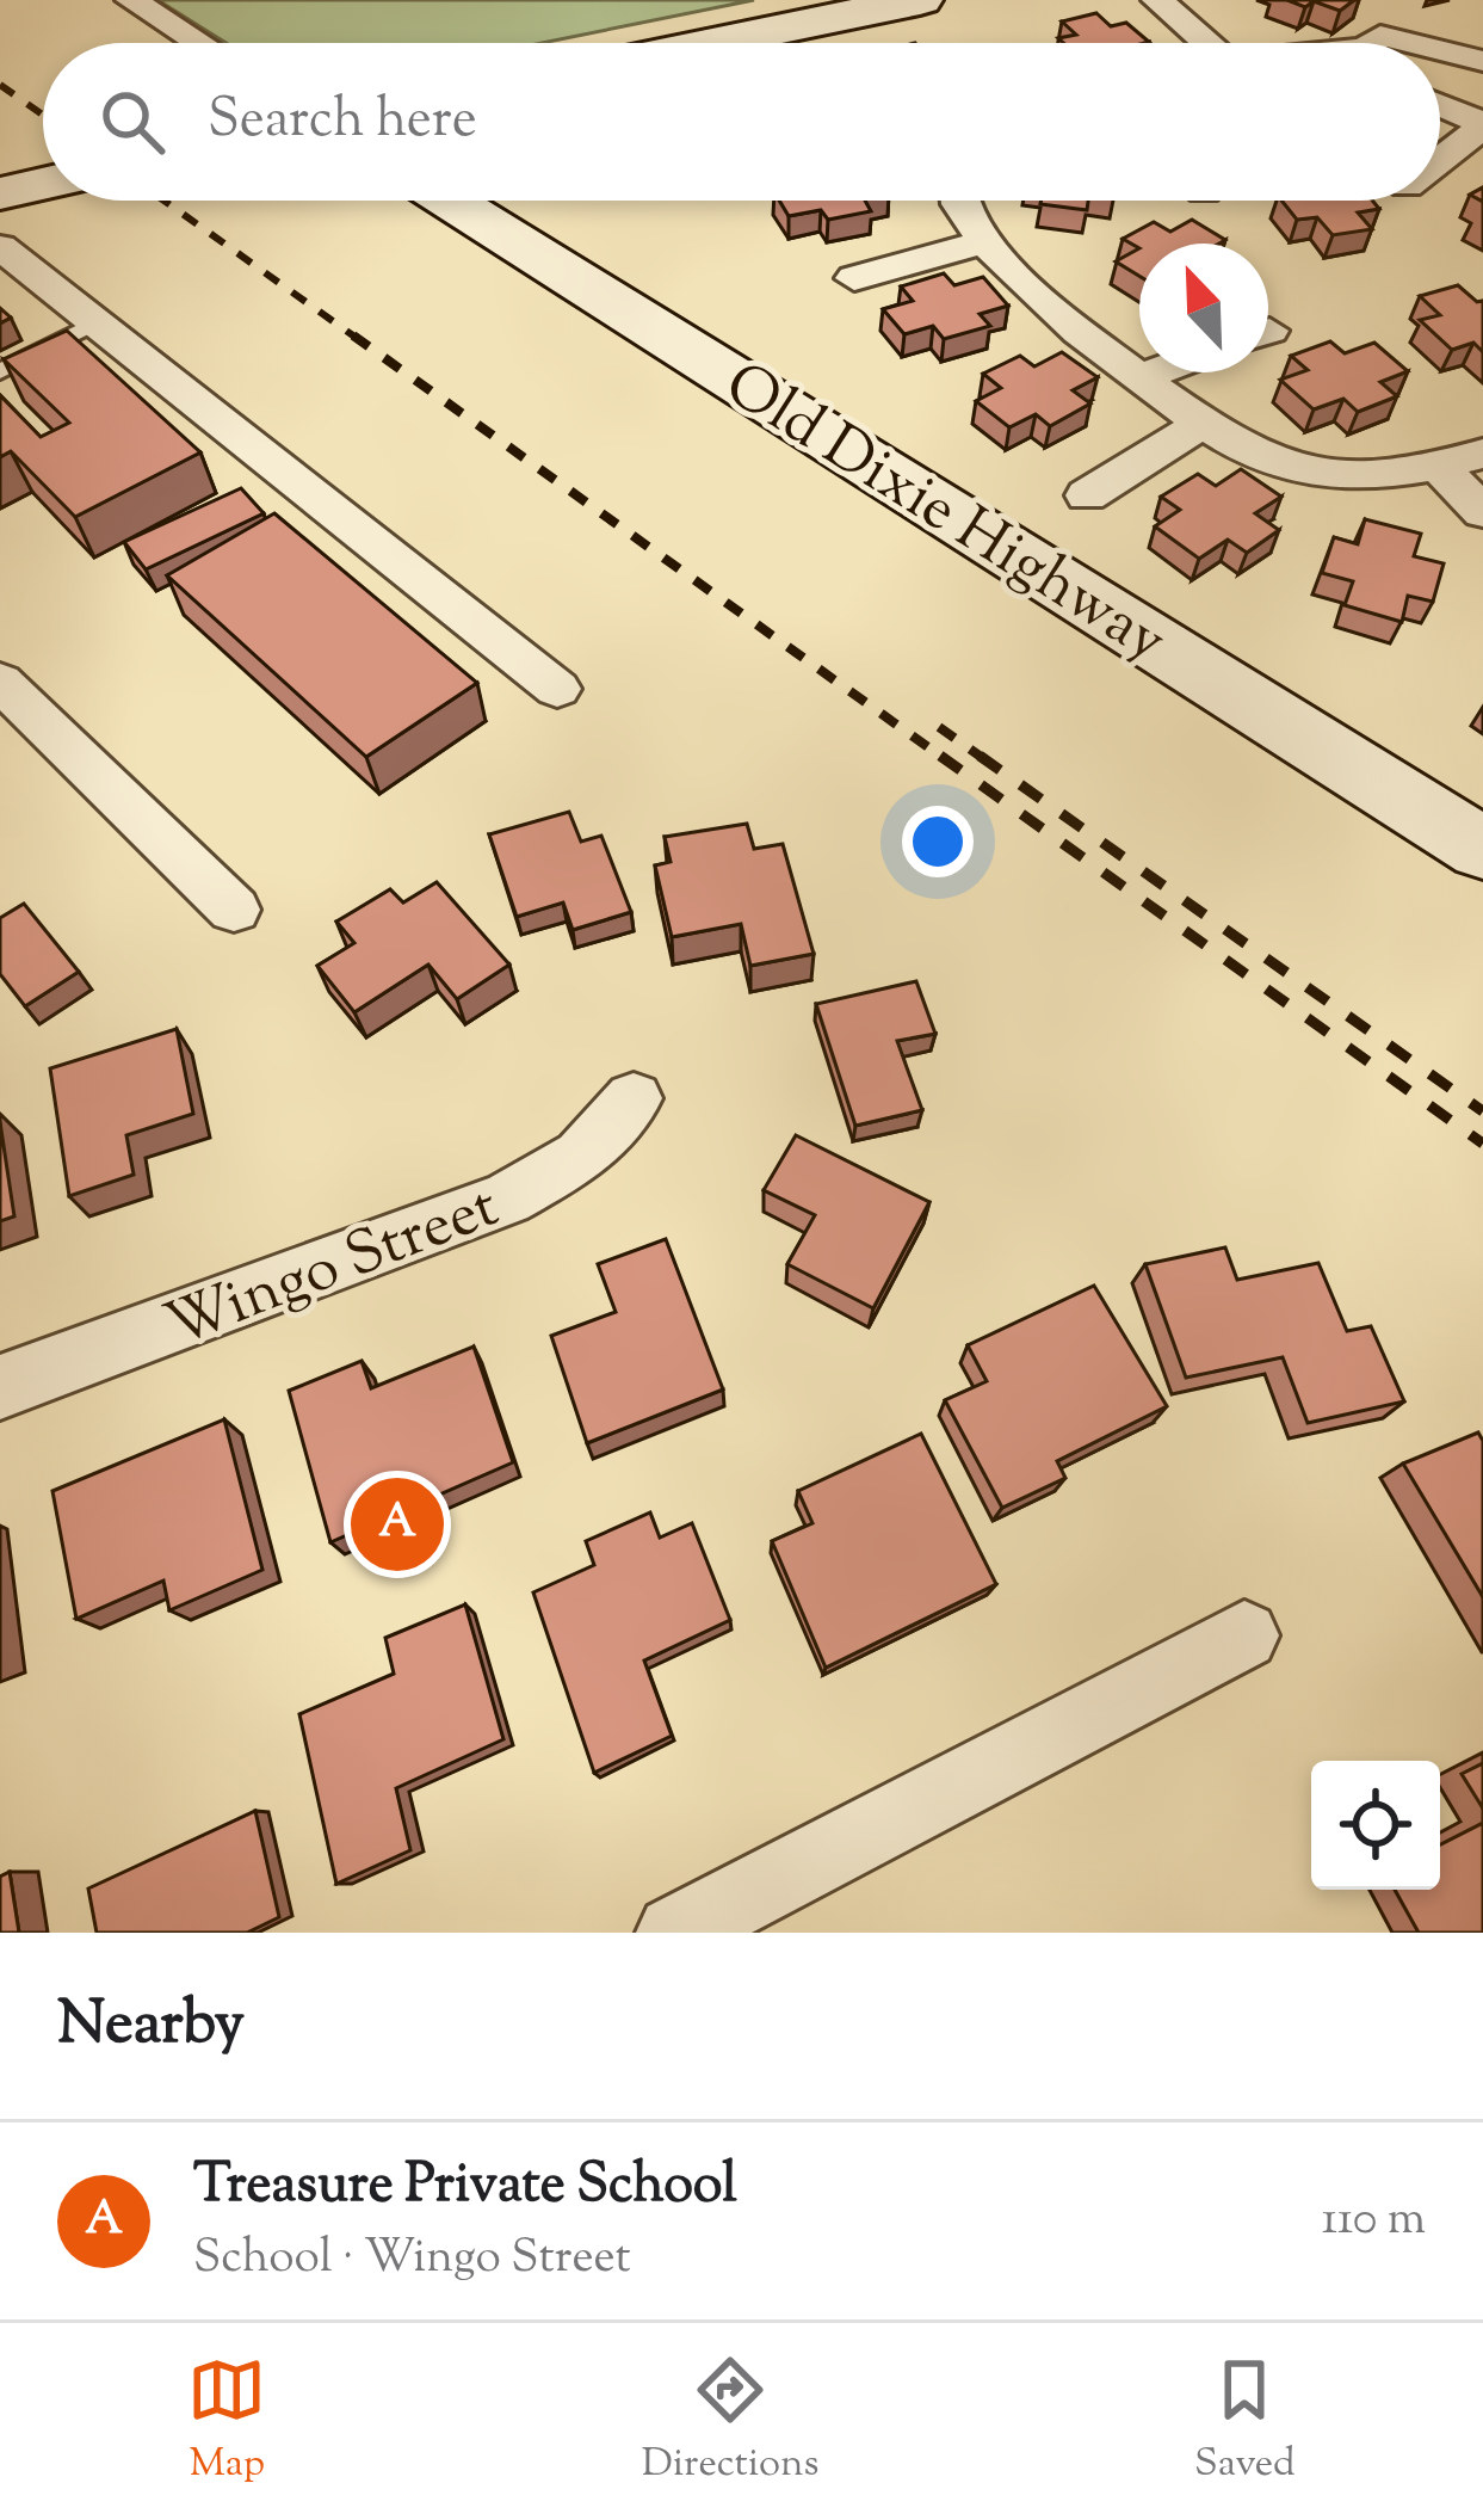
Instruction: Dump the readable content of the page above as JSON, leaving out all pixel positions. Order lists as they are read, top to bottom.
{
  "streets": {
    "street": ["Old Dixie Highway", "Wingo Street"]
  },
  "north": "top left",
  "page": {
    "search": "Search here",
    "pins": "A",
    "heading": "Nearby",
    "list": [
      {
        "mark": "A",
        "name": "Treasure Private School",
        "note": "School · Wingo Street",
        "value": "110 m"
      }
    ],
    "nav": ["Map", "Directions", "Saved"]
  }
}
